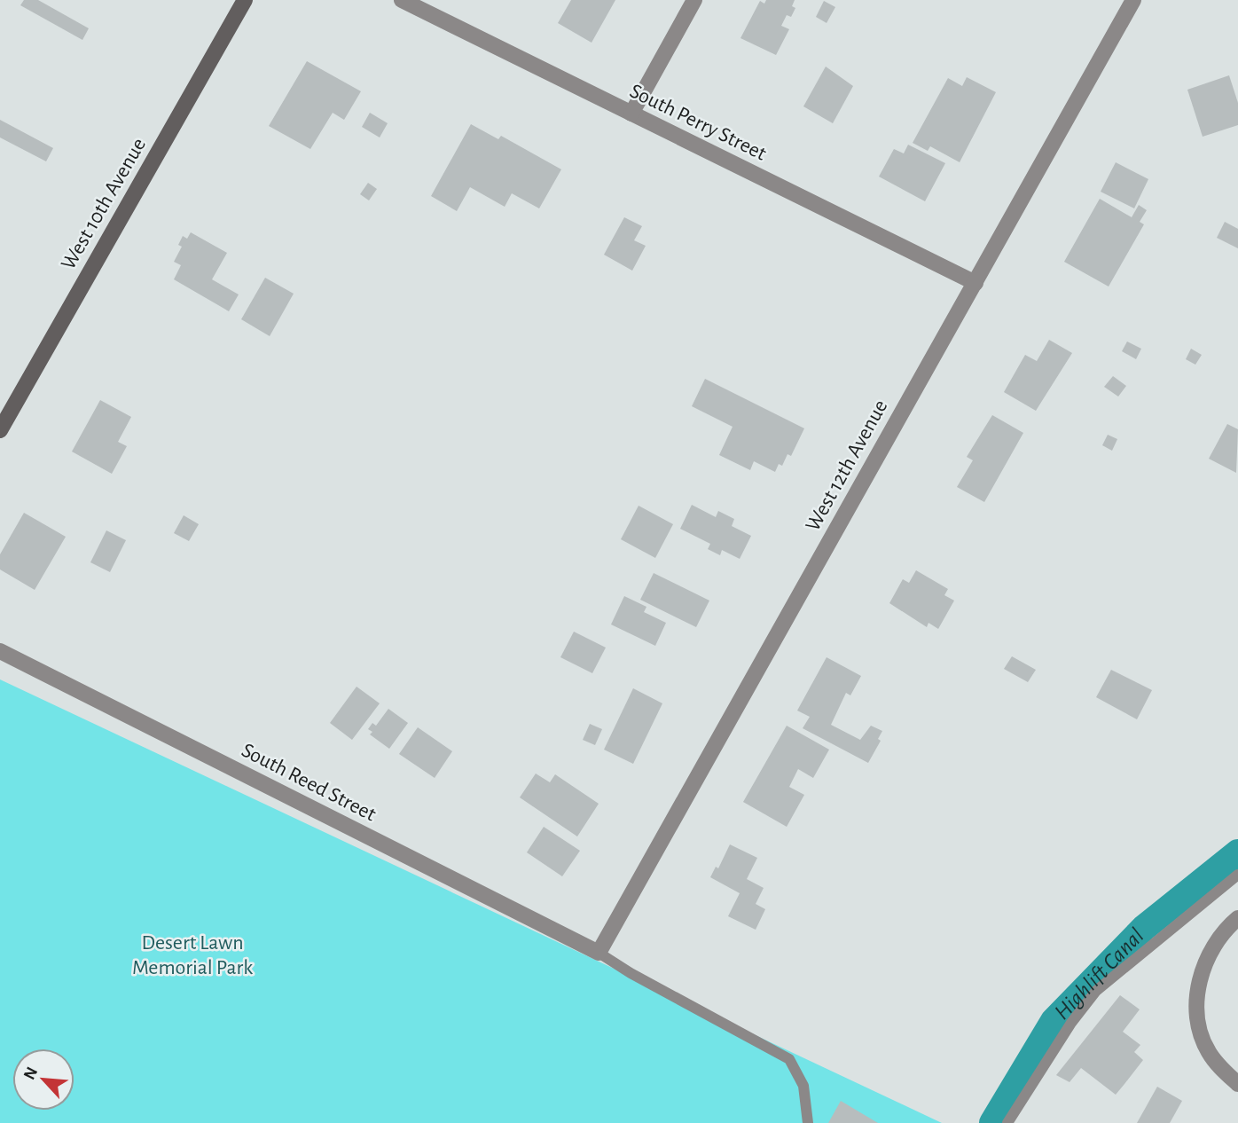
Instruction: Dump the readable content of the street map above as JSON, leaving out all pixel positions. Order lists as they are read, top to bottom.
{
  "streets": {
    "main road": ["West 10th Avenue"],
    "street": ["South Perry Street", "West 12th Avenue", "South Reed Street"]
  },
  "crossings": [
    ["South Perry Street", "West 12th Avenue"],
    ["West 12th Avenue", "South Reed Street"]
  ],
  "water": ["Highlift Canal"],
  "parks": ["Desert Lawn Memorial Park"],
  "north": "top left"
}
